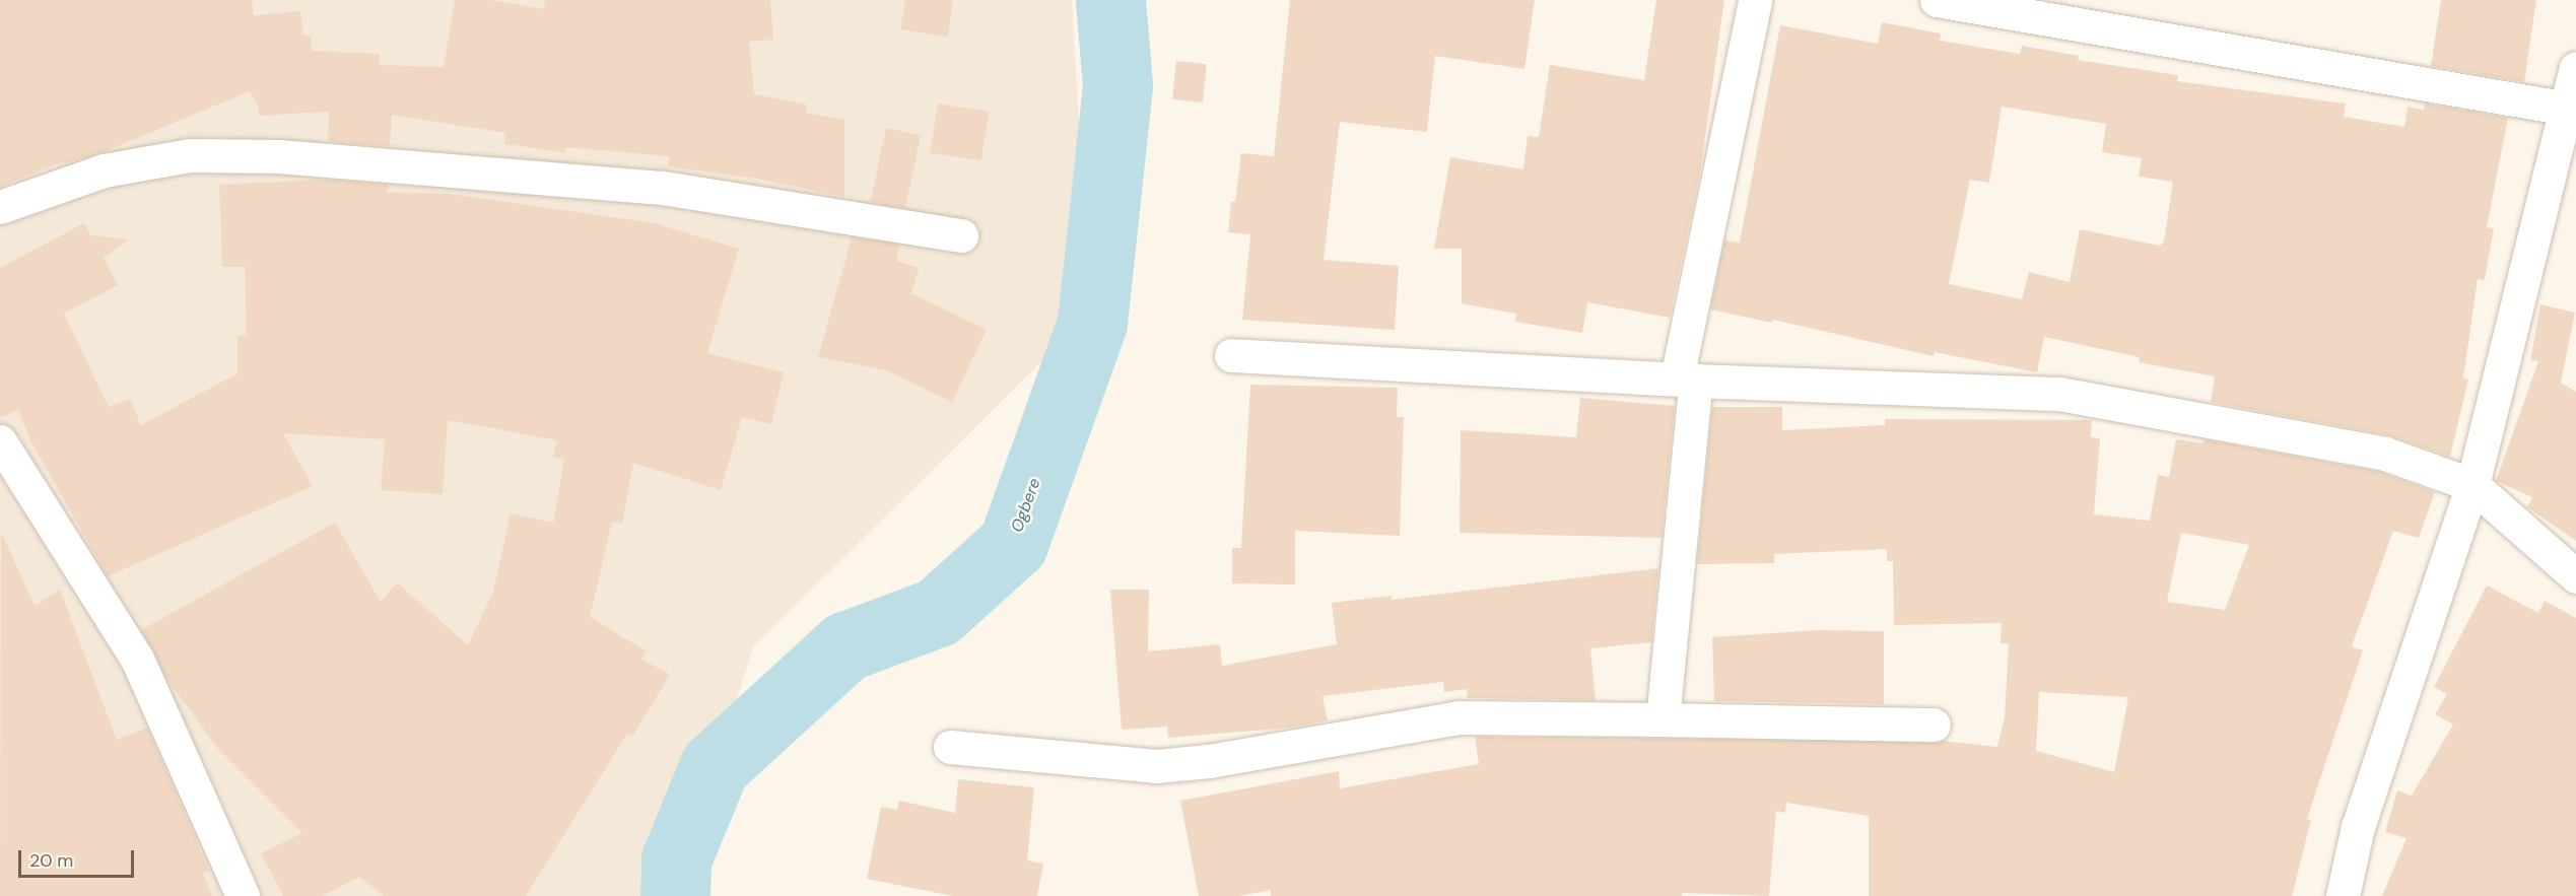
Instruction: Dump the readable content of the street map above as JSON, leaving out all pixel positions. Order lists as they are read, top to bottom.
{
  "water": ["Ogbere"],
  "scale_bar": "20 m"
}
